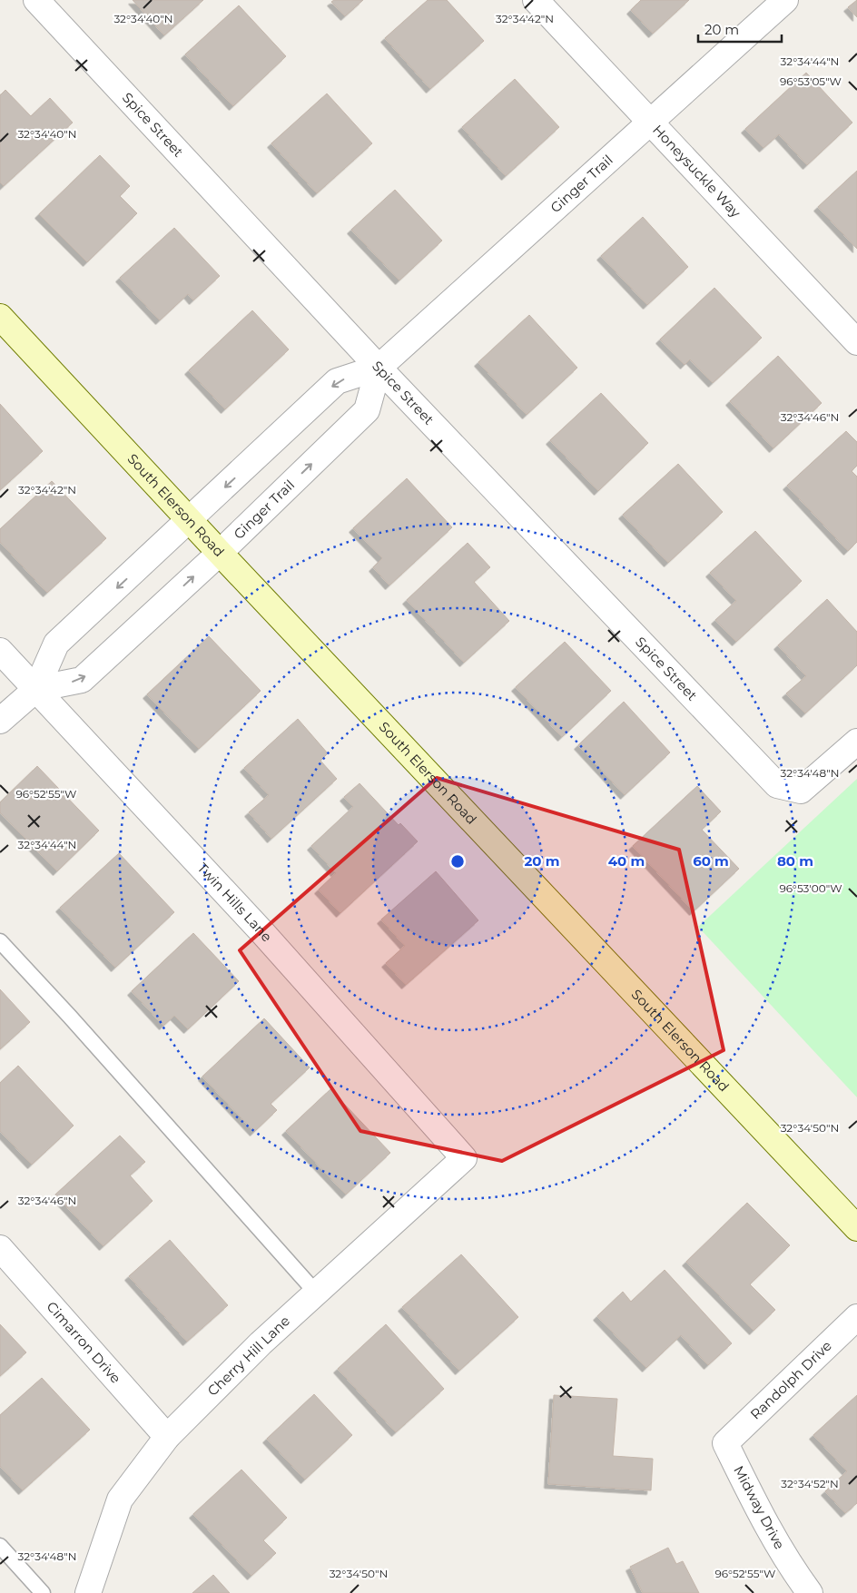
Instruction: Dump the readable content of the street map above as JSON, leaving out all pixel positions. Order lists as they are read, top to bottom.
{
  "streets": {
    "street": [
      "Spice Street",
      "Honeysuckle Way",
      "Ginger Trail",
      "South Elerson Road",
      "Twin Hills Lane",
      "Cimarron Drive",
      "Cherry Hill Lane",
      "Randolph Drive",
      "Midway Drive"
    ]
  },
  "crossings": [
    ["Spice Street", "Ginger Trail"],
    ["Honeysuckle Way", "Ginger Trail"],
    ["Ginger Trail", "South Elerson Road"],
    ["Ginger Trail", "Twin Hills Lane"],
    ["Twin Hills Lane", "Cherry Hill Lane"],
    ["Cimarron Drive", "Cherry Hill Lane"],
    ["Randolph Drive", "Midway Drive"]
  ],
  "scale_bar": "20 m",
  "coordinates": [
    "32°34'40\"N",
    "32°34'42\"N",
    "32°34'44\"N",
    "96°53'05\"W",
    "32°34'46\"N",
    "32°34'48\"N",
    "96°52'55\"W",
    "96°53'00\"W",
    "32°34'50\"N",
    "32°34'52\"N"
  ],
  "rings": [
    "20 m",
    "40 m",
    "60 m",
    "80 m"
  ]
}
